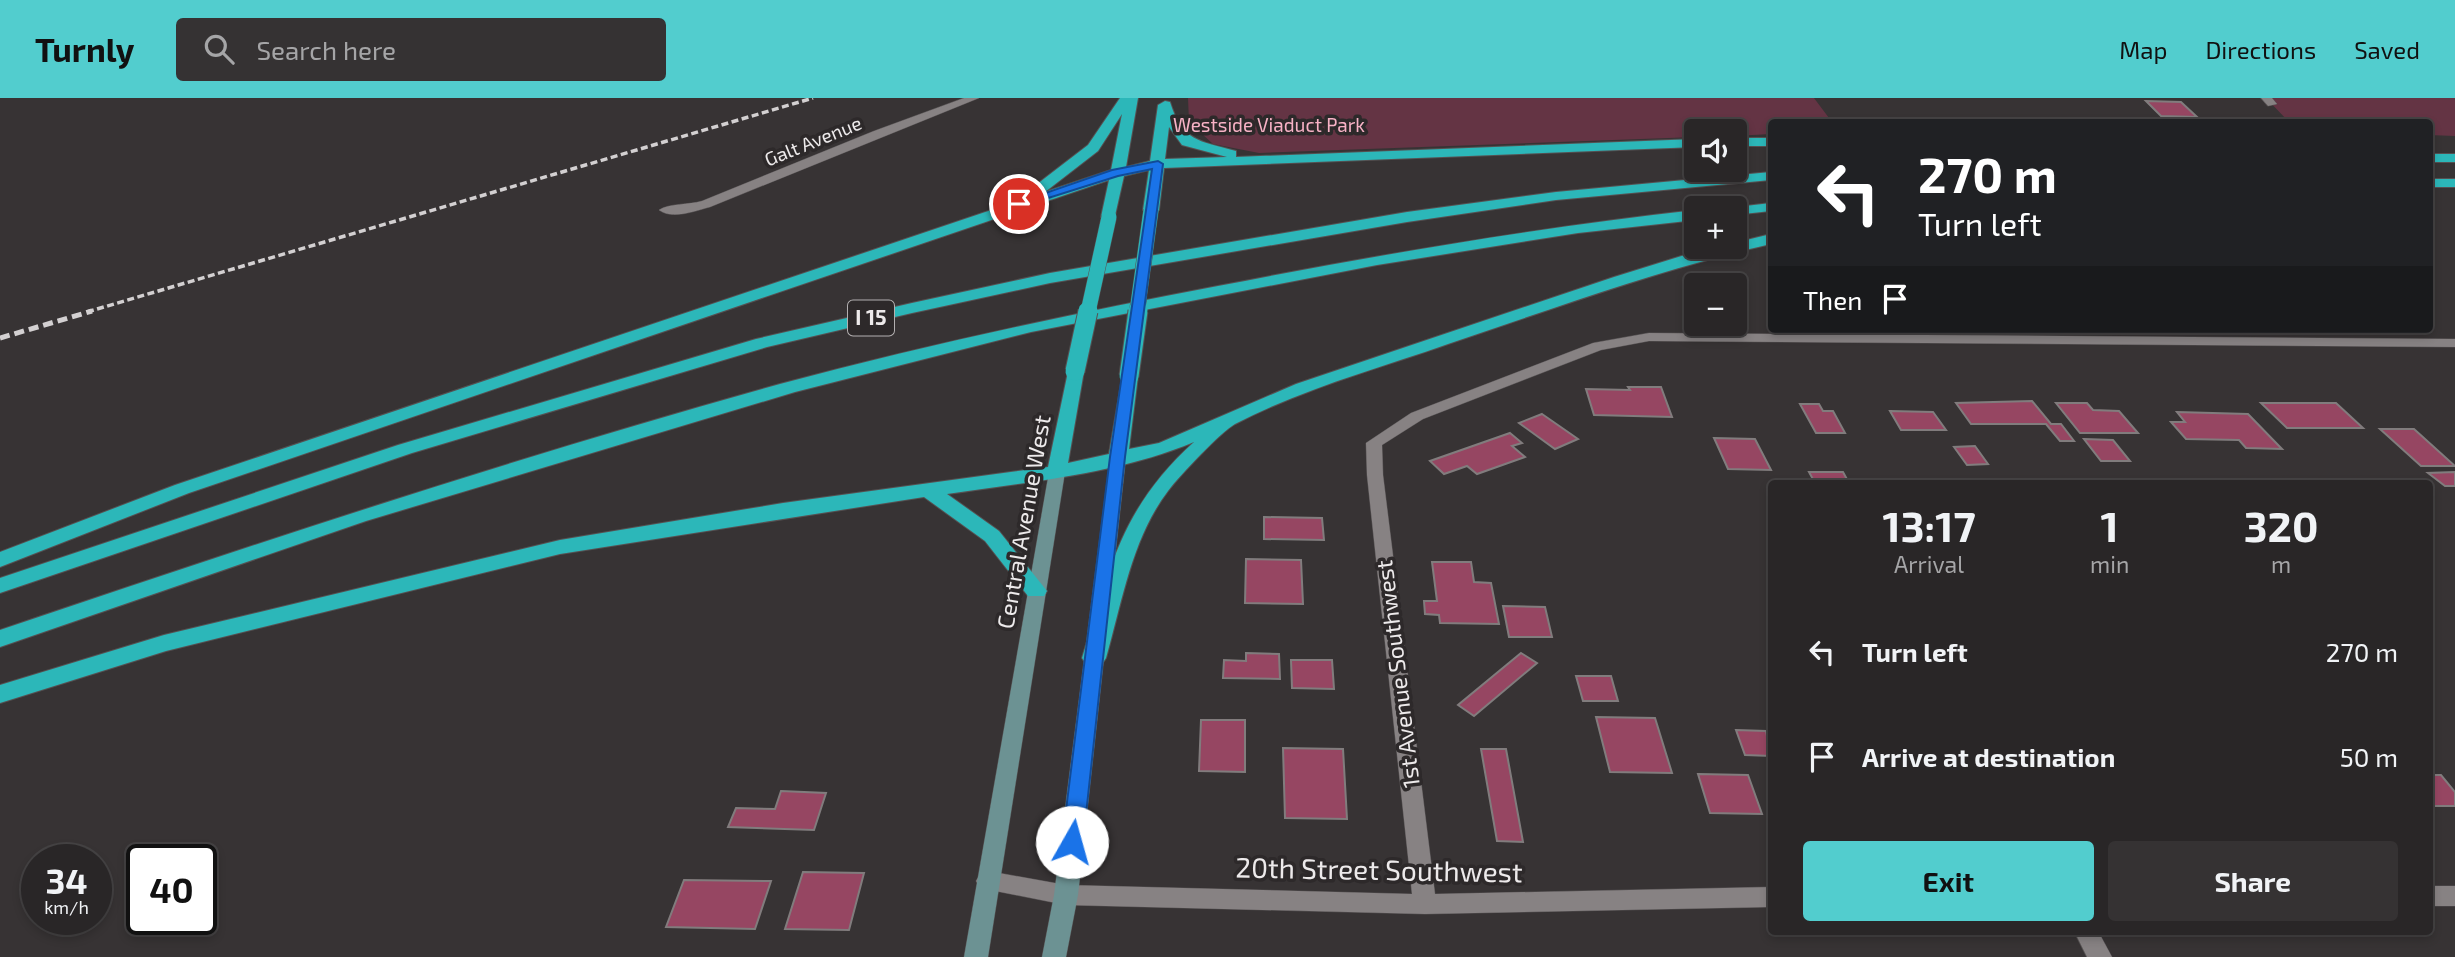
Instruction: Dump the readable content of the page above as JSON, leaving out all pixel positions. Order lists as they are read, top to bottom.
{
  "streets": {
    "highway": ["I 15", "Central Avenue West"],
    "street": ["Galt Avenue", "1st Avenue Southwest", "20th Street Southwest"]
  },
  "crossings": [
    ["Central Avenue West", "20th Street Southwest"],
    ["1st Avenue Southwest", "20th Street Southwest"]
  ],
  "parks": ["Westside Viaduct Park"],
  "page": {
    "header": "Turnly",
    "search": "Search here",
    "nav": ["Map", "Directions", "Saved"],
    "map_buttons": ["+", "−"],
    "turn": ["270 m", "Turn left"],
    "then": "Then",
    "eta": [
      "13:17",
      "Arrival",
      "1",
      "min",
      "320",
      "m"
    ],
    "list": [
      {
        "name": "Turn left",
        "value": "270 m"
      },
      {
        "name": "Arrive at destination",
        "value": "50 m"
      }
    ],
    "buttons": ["Exit", "Share"],
    "speed": "34 km/h",
    "limit": "40"
  }
}
